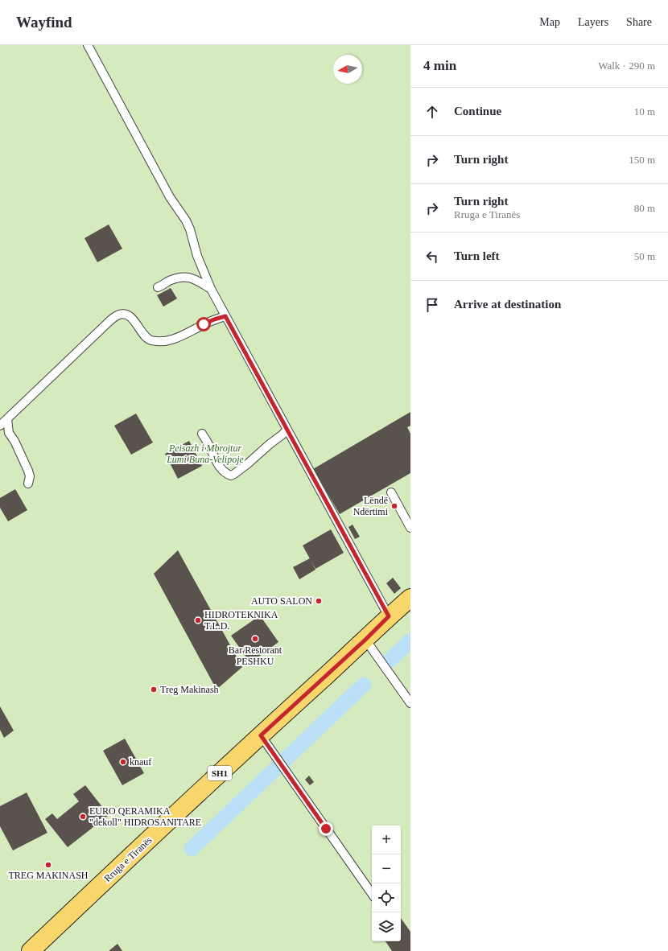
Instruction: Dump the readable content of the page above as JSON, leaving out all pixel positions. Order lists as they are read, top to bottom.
{
  "streets": {
    "main road": ["SH1", "Rruga e Tiranës"]
  },
  "parks": ["Peisazh i Mbrojtur Lumi Buna-Velipoje"],
  "places": [
    "Lëndë Ndërtimi",
    "AUTO SALON",
    "HIDROTEKNIKA T.L.D.",
    "Bar Restorant PESHKU",
    "Treg Makinash",
    "knauf",
    "EURO QERAMIKA \"dekoll\" HIDROSANITARE",
    "TREG MAKINASH"
  ],
  "north": "left",
  "page": {
    "header": "Wayfind",
    "nav": ["Map", "Layers", "Share"],
    "heading": ["4 min", "Walk · 290 m"],
    "list": [
      ["Continue", "10 m"],
      ["Turn right", "150 m"],
      ["Turn right", "Rruga e Tiranës", "80 m"],
      ["Turn left", "50 m"],
      "Arrive at destination"
    ],
    "map_buttons": ["+", "−"]
  }
}
